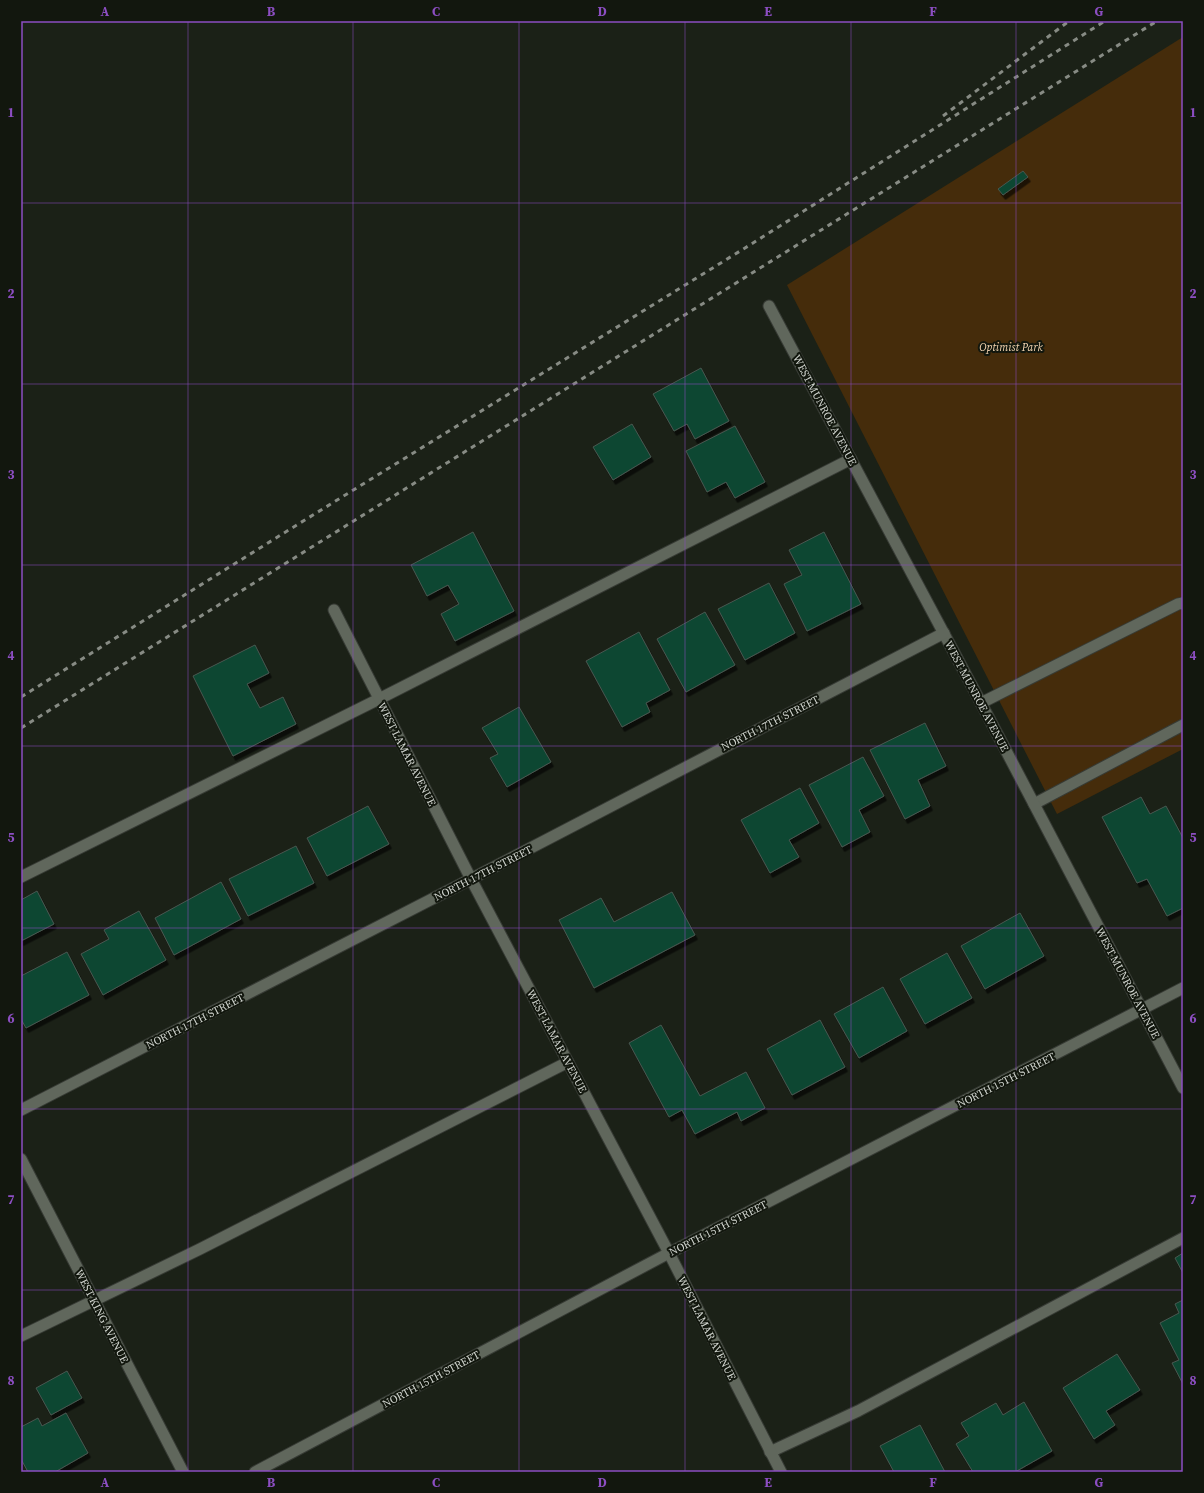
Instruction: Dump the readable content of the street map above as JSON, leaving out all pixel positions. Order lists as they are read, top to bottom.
{
  "streets": {
    "street": [
      "WEST MUNROE AVENUE",
      "NORTH 17TH STREET",
      "WEST LAMAR AVENUE",
      "NORTH 15TH STREET",
      "WEST KING AVENUE"
    ]
  },
  "crossings": [
    ["WEST MUNROE AVENUE", "NORTH 17TH STREET"],
    ["WEST MUNROE AVENUE", "NORTH 15TH STREET"],
    ["NORTH 17TH STREET", "WEST LAMAR AVENUE"],
    ["WEST LAMAR AVENUE", "NORTH 15TH STREET"]
  ],
  "parks": ["Optimist Park"],
  "grid": {
    "columns": [
      "A",
      "B",
      "C",
      "D",
      "E",
      "F",
      "G"
    ],
    "rows": [
      "1",
      "2",
      "3",
      "4",
      "5",
      "6",
      "7",
      "8"
    ]
  }
}
